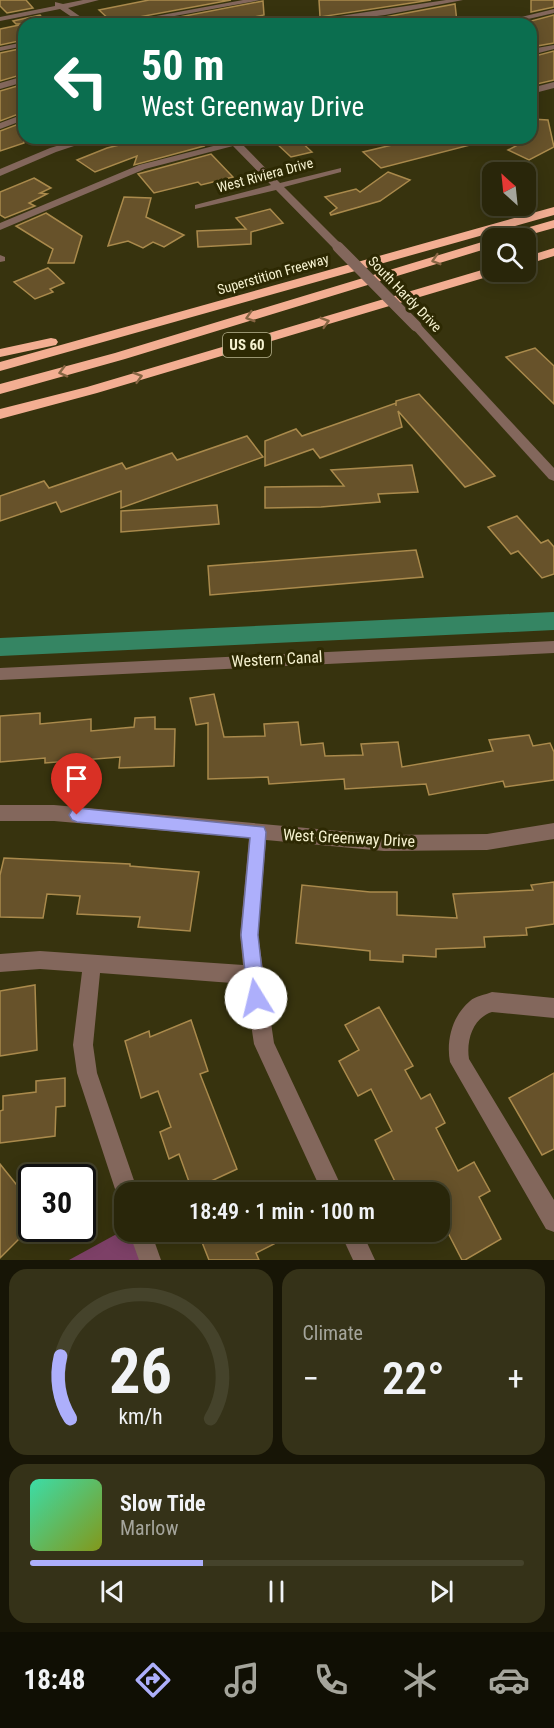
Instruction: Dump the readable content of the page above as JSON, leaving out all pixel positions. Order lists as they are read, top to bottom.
{
  "streets": {
    "highway": ["Superstition Freeway", "US 60"],
    "street": [
      "West Riviera Drive",
      "South Hardy Drive",
      "Western Canal",
      "West Greenway Drive"
    ]
  },
  "crossings": [
    ["West Riviera Drive", "South Hardy Drive"]
  ],
  "north": "top left",
  "page": {
    "turn": ["50 m", "West Greenway Drive"],
    "limit": "30",
    "trip": "18:49 · 1 min · 100 m",
    "tile": "Climate",
    "heat": ["−", "22°", "+"],
    "song": ["Slow Tide", "Marlow"],
    "tabs": "18:48",
    "gauge": ["26", "km/h"]
  }
}
